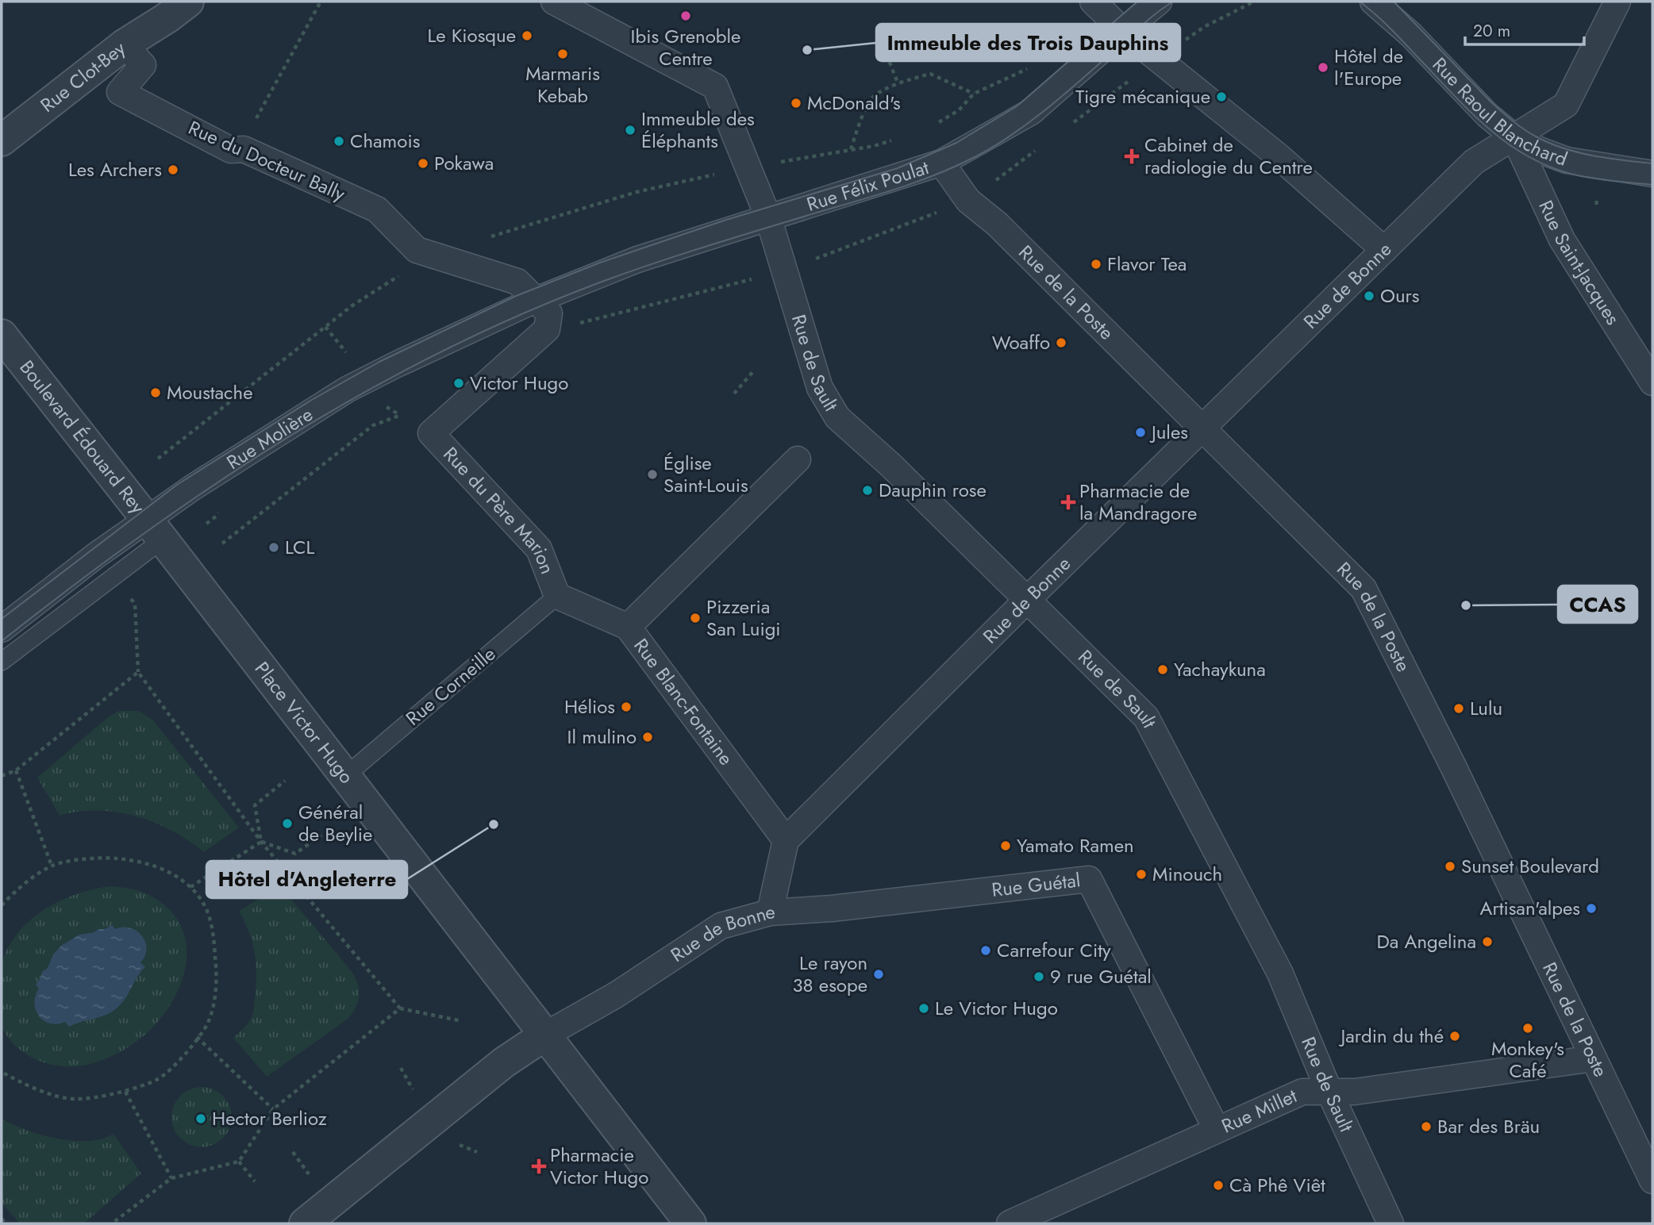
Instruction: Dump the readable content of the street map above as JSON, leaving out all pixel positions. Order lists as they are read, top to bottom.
{
  "streets": {
    "street": [
      "Rue Clot-Bey",
      "Rue Raoul Blanchard",
      "Rue du Docteur Bally",
      "Rue Félix Poulat",
      "Rue Saint-Jacques",
      "Rue de Bonne",
      "Rue de la Poste",
      "Rue de Sault",
      "Boulevard Édouard Rey",
      "Rue Molière",
      "Rue du Père Marion",
      "Rue Blanc-Fontaine",
      "Place Victor Hugo",
      "Rue Guétal",
      "Rue Millet"
    ],
    "lane": ["Rue Corneille"]
  },
  "crossings": [
    ["Rue Clot-Bey", "Rue du Docteur Bally"],
    ["Rue Raoul Blanchard", "Rue Saint-Jacques"],
    ["Rue Raoul Blanchard", "Rue de Bonne"],
    ["Rue du Docteur Bally", "Rue Félix Poulat"],
    ["Rue du Docteur Bally", "Rue du Père Marion"],
    ["Rue Félix Poulat", "Rue de la Poste"],
    ["Rue Félix Poulat", "Rue de Sault"],
    ["Rue Félix Poulat", "Rue Molière"],
    ["Rue Félix Poulat", "Rue du Père Marion"],
    ["Rue Saint-Jacques", "Rue de Bonne"],
    ["Rue de Bonne", "Rue de la Poste"],
    ["Rue de Bonne", "Rue de Sault"],
    ["Rue de Bonne", "Rue Blanc-Fontaine"],
    ["Rue de Bonne", "Place Victor Hugo"],
    ["Rue de Bonne", "Rue Guétal"],
    ["Rue de la Poste", "Rue Millet"],
    ["Rue de Sault", "Rue Millet"],
    ["Boulevard Édouard Rey", "Rue Molière"],
    ["Boulevard Édouard Rey", "Place Victor Hugo"],
    ["Rue Molière", "Place Victor Hugo"],
    ["Rue du Père Marion", "Rue Corneille"],
    ["Rue du Père Marion", "Rue Blanc-Fontaine"],
    ["Rue Corneille", "Rue Blanc-Fontaine"],
    ["Rue Corneille", "Place Victor Hugo"],
    ["Rue Guétal", "Rue Millet"]
  ],
  "places": {
    "other": [
      "Ibis Grenoble Centre",
      "Le Kiosque",
      "Immeuble des Trois Dauphins",
      "Marmaris Kebab",
      "Hôtel de l'Europe",
      "Tigre mécanique",
      "McDonald's",
      "Immeuble des Éléphants",
      "Chamois",
      "Pokawa",
      "Les Archers",
      "Flavor Tea",
      "Ours",
      "Woaffo",
      "Victor Hugo",
      "Moustache",
      "Jules",
      "Église Saint-Louis",
      "Dauphin rose",
      "LCL",
      "CCAS",
      "Pizzeria San Luigi",
      "Yachaykuna",
      "Hélios",
      "Lulu",
      "Il mulino",
      "Général de Beylie",
      "Hôtel d'Angleterre",
      "Yamato Ramen",
      "Sunset Boulevard",
      "Minouch",
      "Artisan'alpes",
      "Da Angelina",
      "Carrefour City",
      "Le rayon 38 esope",
      "9 rue Guétal",
      "Le Victor Hugo",
      "Monkey's Café",
      "Jardin du thé",
      "Hector Berlioz",
      "Bar des Bräu",
      "Cà Phê Viêt"
    ],
    "health": ["Cabinet de radiologie du Centre", "Pharmacie de la Mandragore", "Pharmacie Victor Hugo"]
  },
  "scale_bar": "20 m"
}
